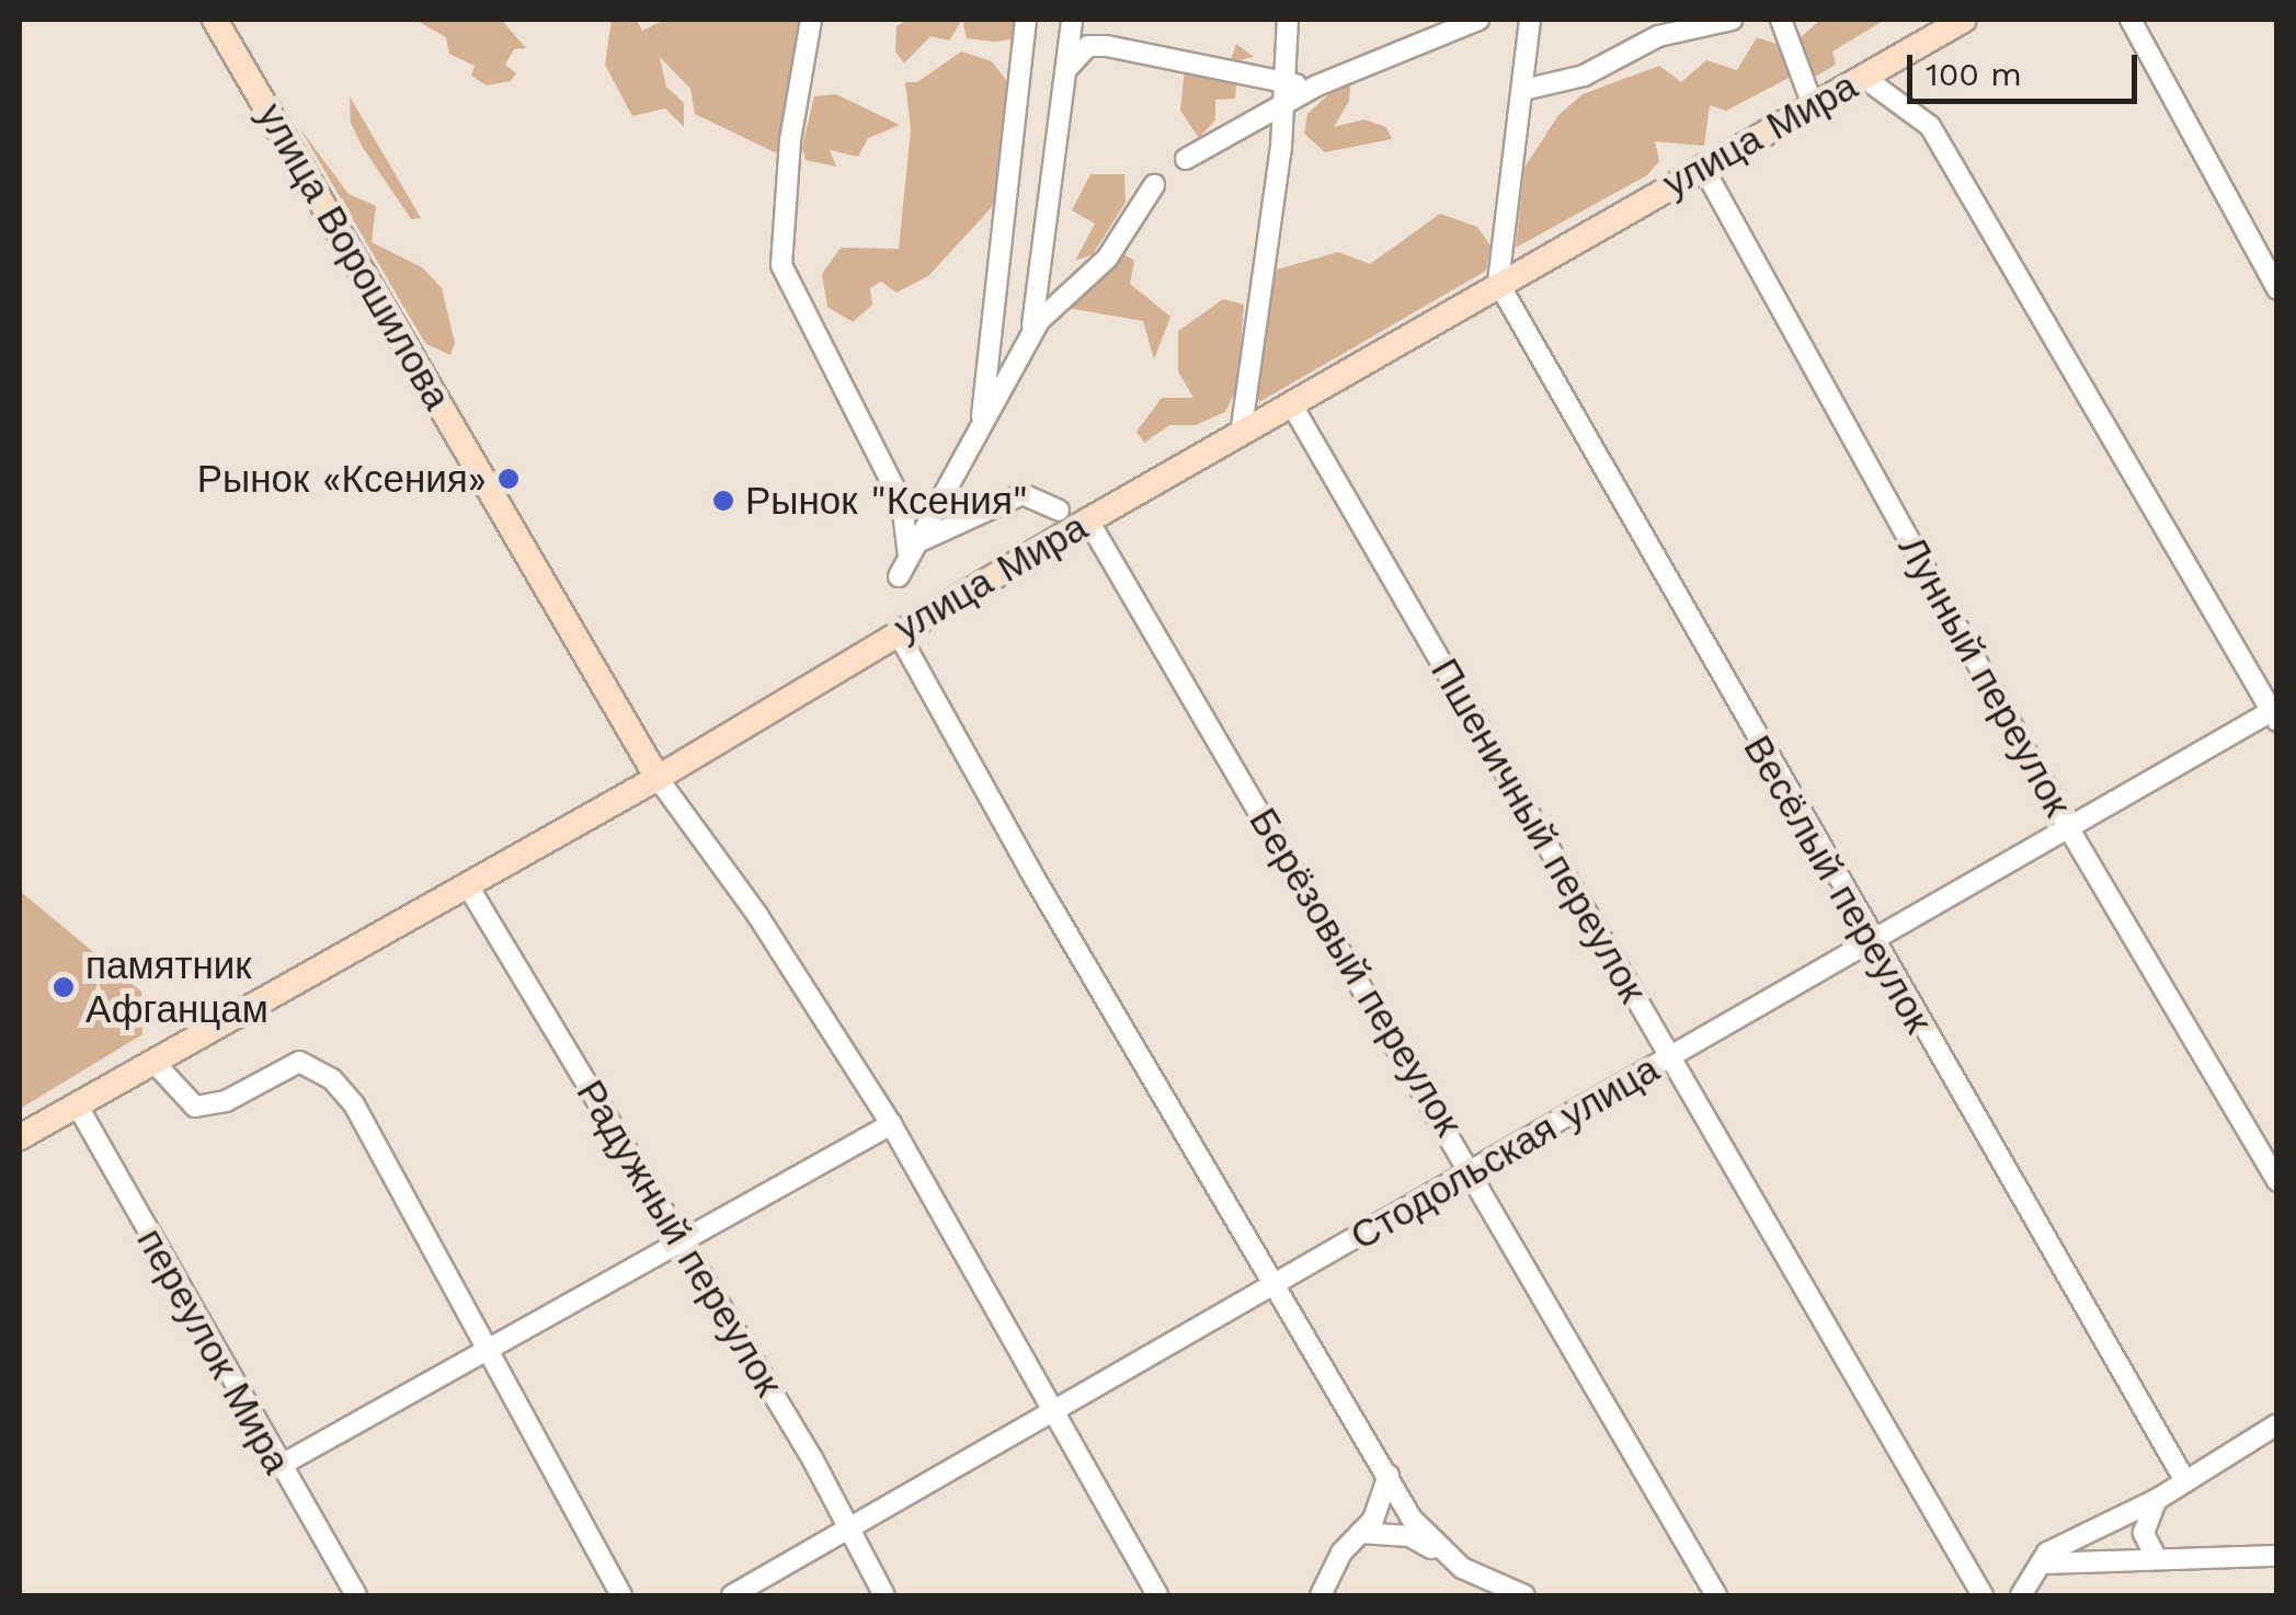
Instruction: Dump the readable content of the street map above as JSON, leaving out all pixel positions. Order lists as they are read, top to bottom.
{
  "streets": {
    "main road": ["улица Мира", "улица Ворошилова"],
    "street": [
      "Лунный переулок",
      "Пшеничный переулок",
      "Весёлый переулок",
      "Берёзовый переулок",
      "Стодольская улица",
      "Радужный переулок",
      "переулок Мира"
    ]
  },
  "crossings": [
    ["улица Мира", "улица Ворошилова"],
    ["улица Мира", "Лунный переулок"],
    ["улица Мира", "Пшеничный переулок"],
    ["улица Мира", "Весёлый переулок"],
    ["улица Мира", "Берёзовый переулок"],
    ["улица Мира", "Радужный переулок"],
    ["улица Мира", "переулок Мира"],
    ["Лунный переулок", "Стодольская улица"],
    ["Пшеничный переулок", "Стодольская улица"],
    ["Весёлый переулок", "Стодольская улица"],
    ["Берёзовый переулок", "Стодольская улица"],
    ["Стодольская улица", "Радужный переулок"]
  ],
  "places": ["Рынок «Ксения»", "Рынок \"Ксения\"", "памятник Афганцам"],
  "scale_bar": "100 m"
}
